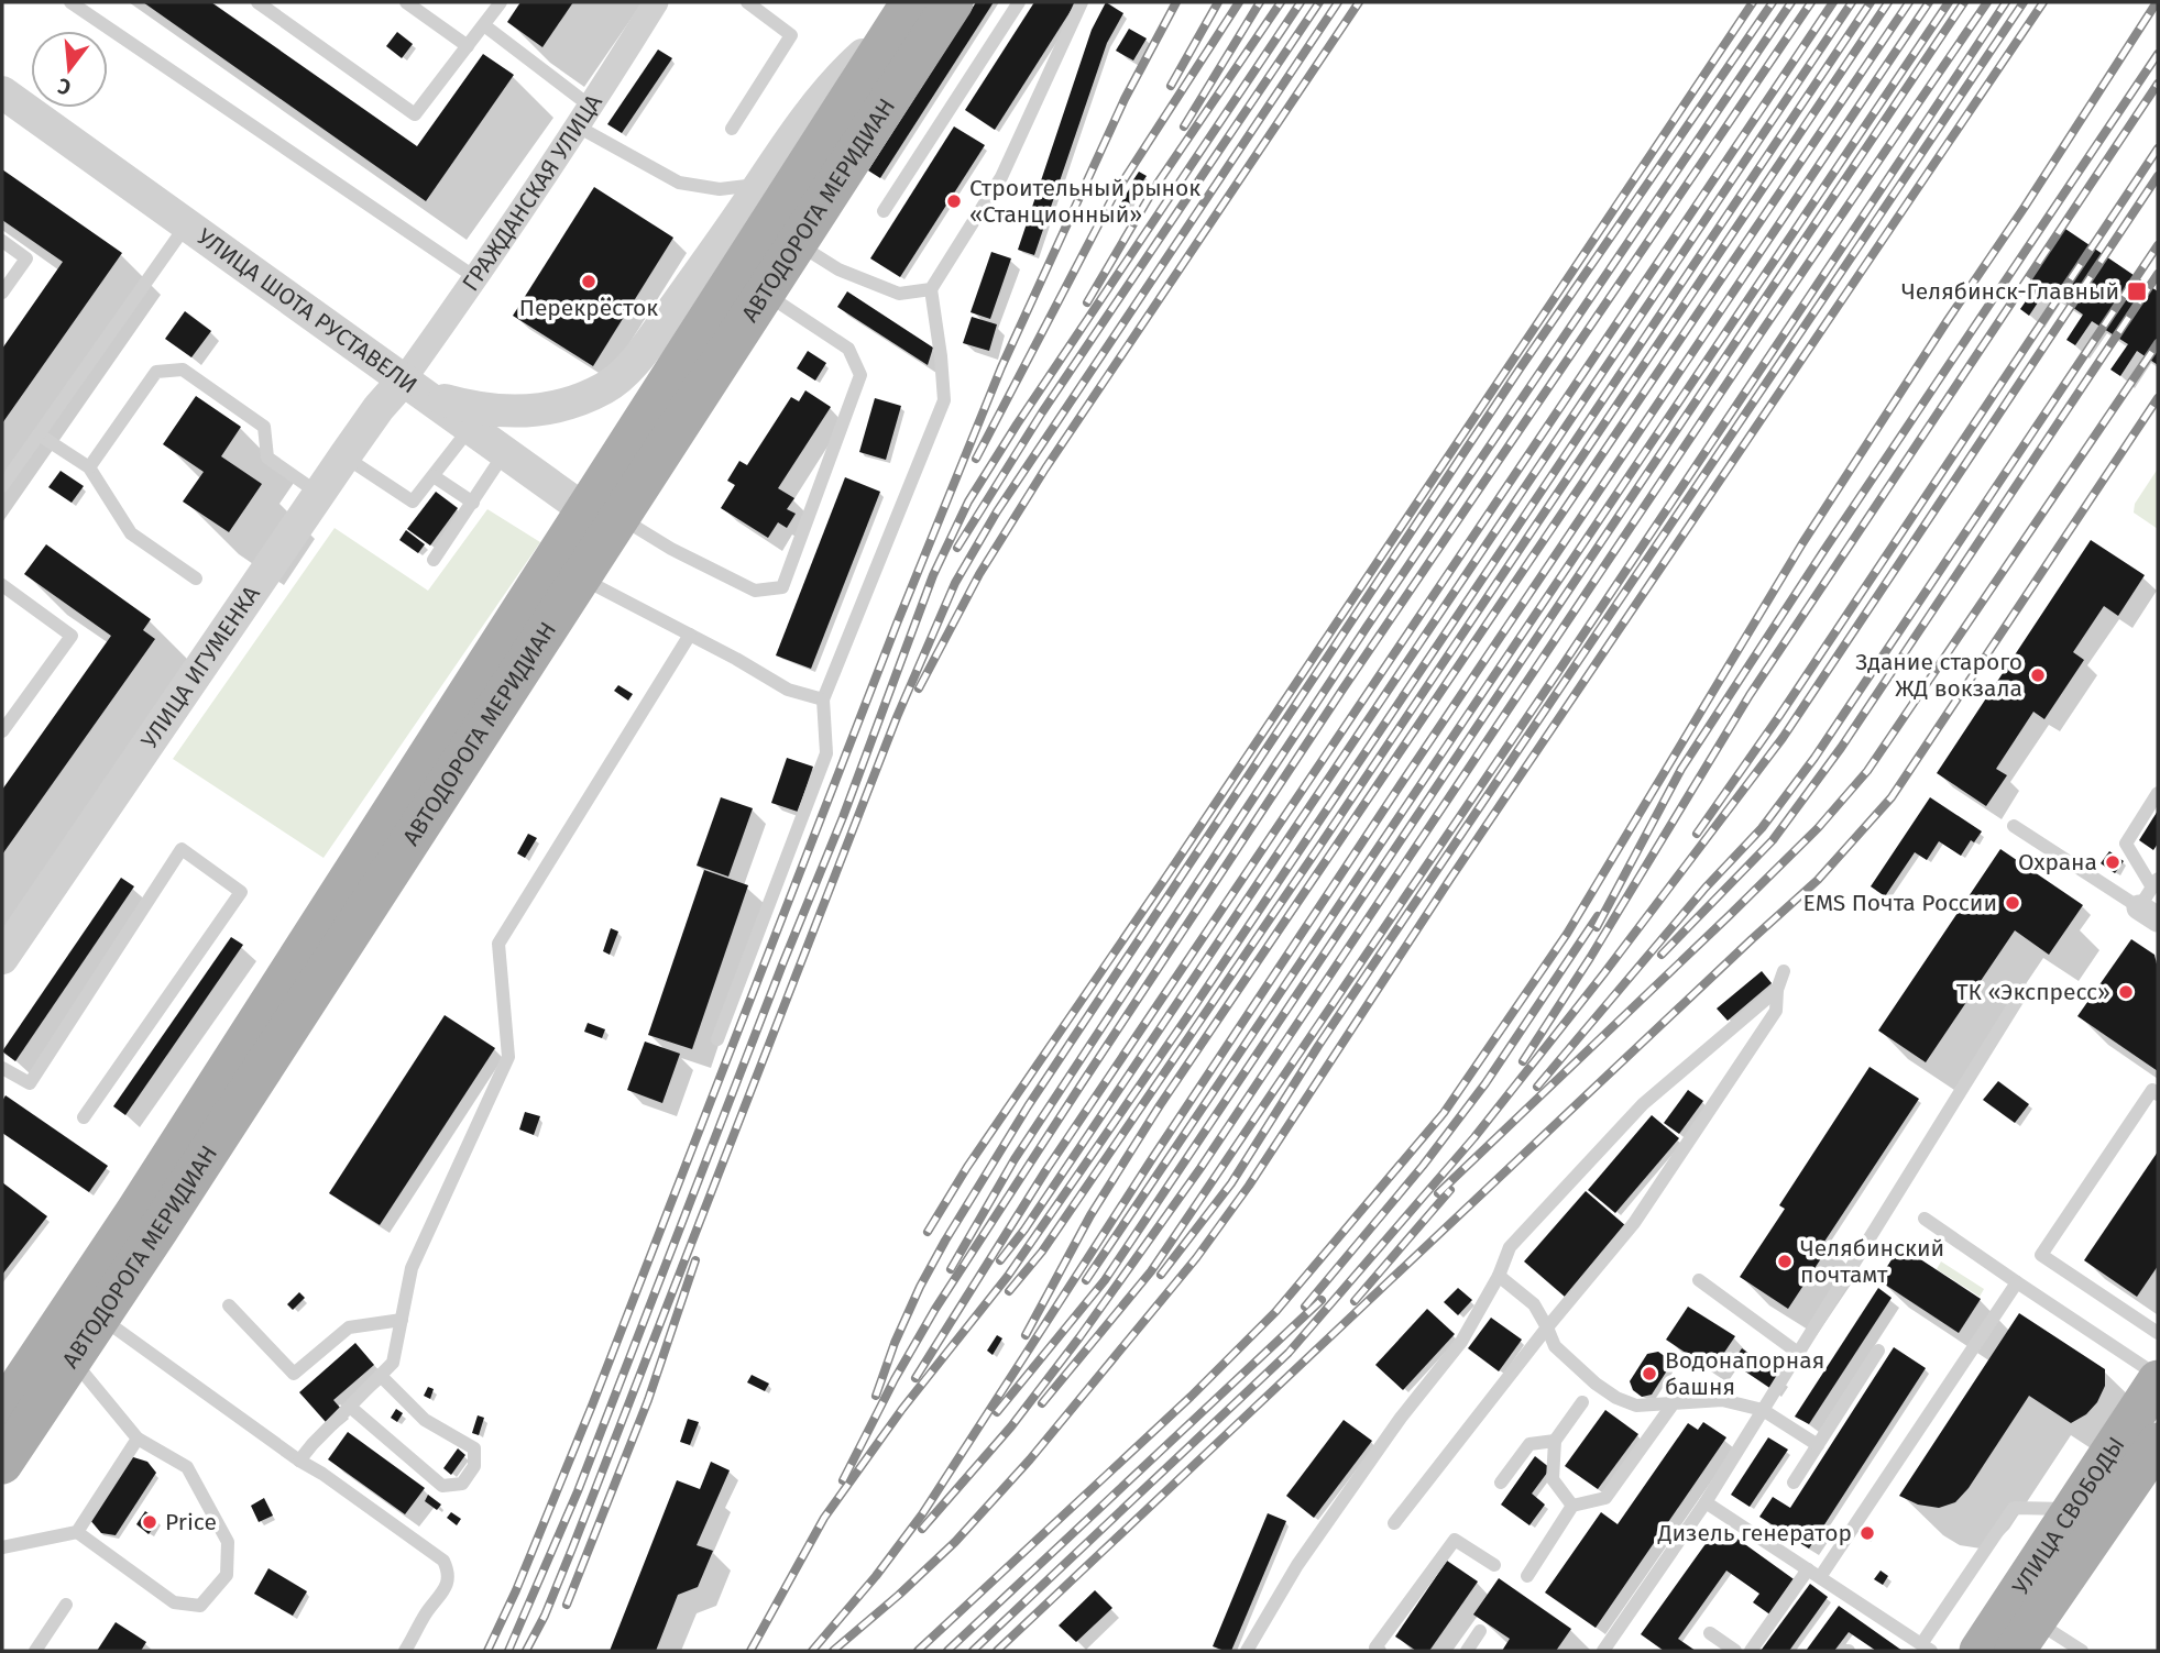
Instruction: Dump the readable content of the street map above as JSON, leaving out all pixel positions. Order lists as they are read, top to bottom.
{
  "streets": {
    "main road": ["АВТОДОРОГА МЕРИДИАН", "УЛИЦА СВОБОДЫ"],
    "street": ["ГРАЖДАНСКАЯ УЛИЦА", "УЛИЦА ШОТА РУСТАВЕЛИ", "УЛИЦА ИГУМЕНКА"]
  },
  "crossings": [
    ["ГРАЖДАНСКАЯ УЛИЦА", "УЛИЦА ШОТА РУСТАВЕЛИ"],
    ["ГРАЖДАНСКАЯ УЛИЦА", "УЛИЦА ИГУМЕНКА"],
    ["АВТОДОРОГА МЕРИДИАН", "УЛИЦА ШОТА РУСТАВЕЛИ"],
    ["УЛИЦА ШОТА РУСТАВЕЛИ", "УЛИЦА ИГУМЕНКА"]
  ],
  "places": {
    "other": [
      "Строительный рынок «Станционный»",
      "Перекрёсток",
      "Здание старого ЖД вокзала",
      "Охрана",
      "EMS Почта России",
      "ТК «Экспресс»",
      "Челябинский почтамт",
      "Водонапорная башня",
      "Price",
      "Дизель генератор"
    ],
    "transit": ["Челябинск-Главный"]
  },
  "north": "bottom"
}
